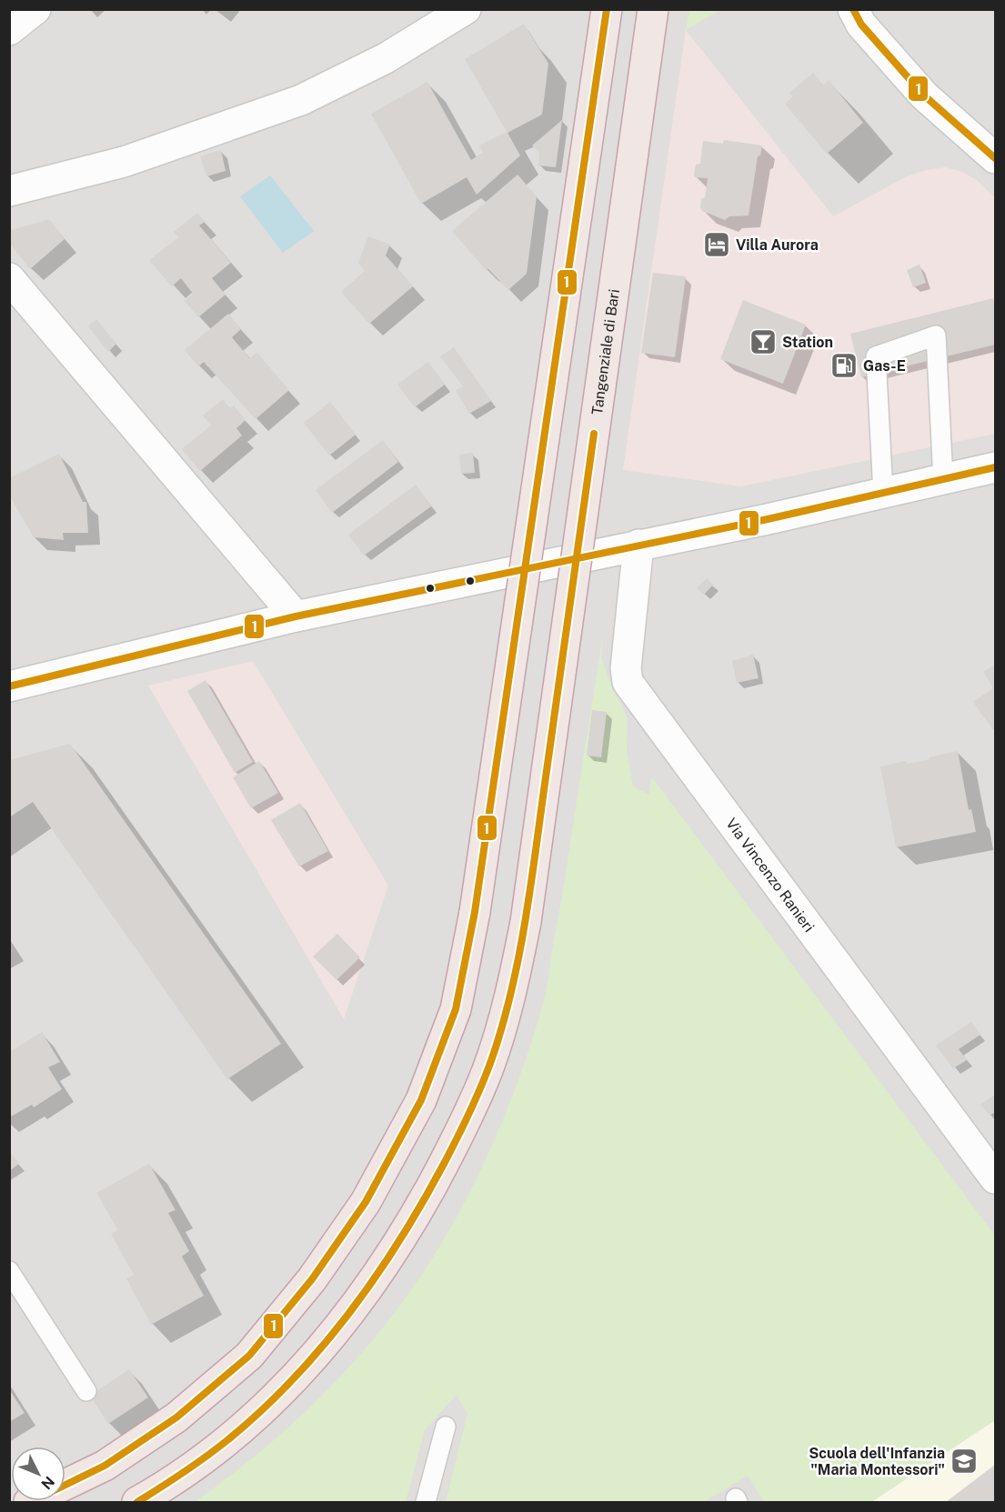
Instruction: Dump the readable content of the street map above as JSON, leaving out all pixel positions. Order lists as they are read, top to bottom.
{
  "streets": {
    "highway": ["Tangenziale di Bari"],
    "street": ["Via Vincenzo Ranieri"]
  },
  "places": {
    "hotel": ["Villa Aurora"],
    "bar": ["Station"],
    "fuel station": ["Gas-E"],
    "school or university": ["Scuola dell'Infanzia \"Maria Montessori\""]
  },
  "lines": ["transit line 1"],
  "north": "bottom right"
}
